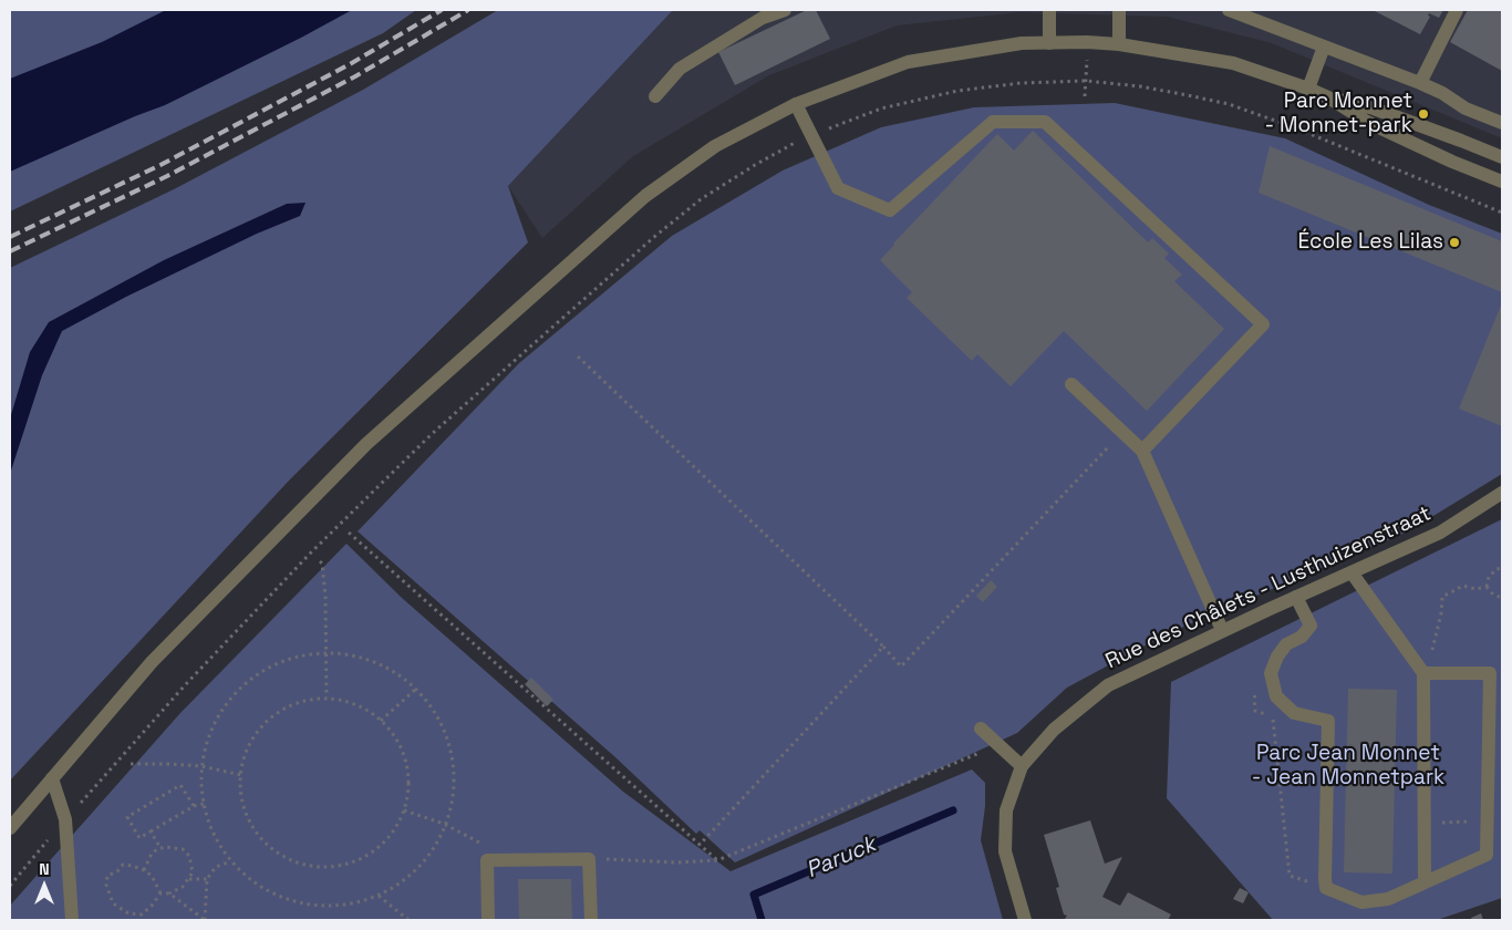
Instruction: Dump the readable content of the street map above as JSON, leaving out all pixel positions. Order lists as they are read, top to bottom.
{
  "streets": {
    "street": ["Rue des Châlets - Lusthuizenstraat"]
  },
  "water": ["Paruck"],
  "parks": ["Parc Jean Monnet - Jean Monnetpark"],
  "places": ["Parc Monnet - Monnet-park", "École Les Lilas"],
  "north": "top"
}
